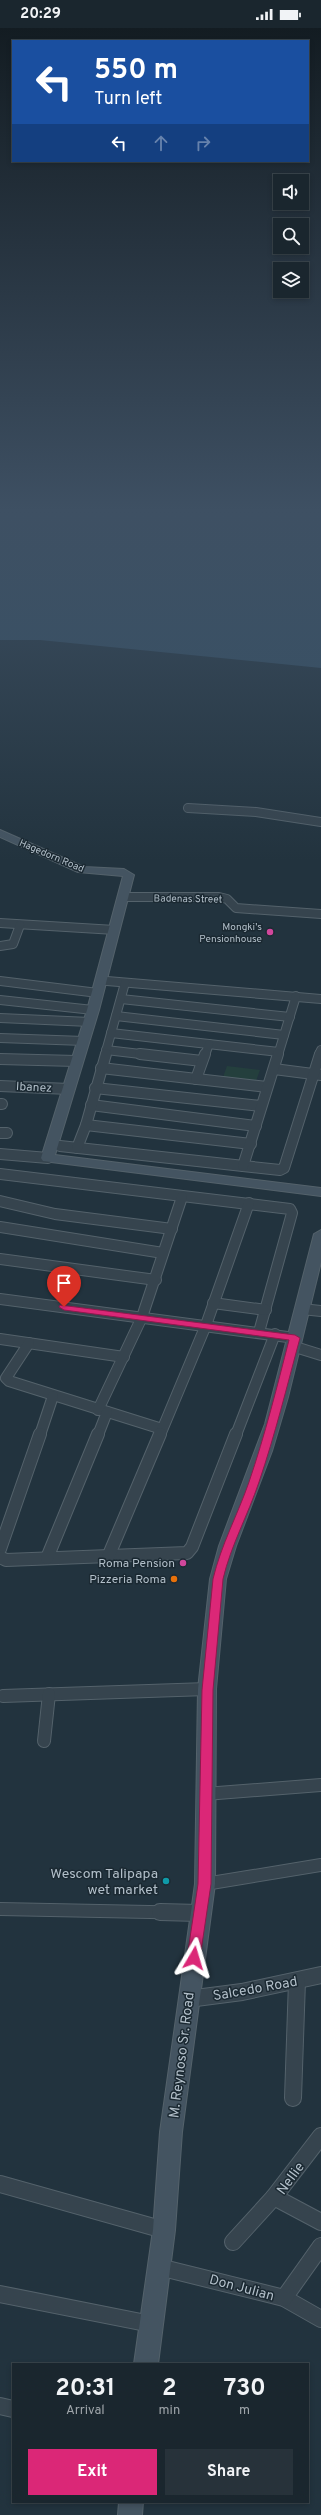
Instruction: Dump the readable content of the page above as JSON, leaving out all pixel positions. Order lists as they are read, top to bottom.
{
  "streets": {
    "street": [
      "Hagedorn Road",
      "Badenas Street",
      "Ibanez",
      "Salcedo Road",
      "M. Reynoso Sr. Road",
      "Nellie",
      "Don Julian"
    ]
  },
  "crossings": [
    ["Hagedorn Road", "Badenas Street"],
    ["Salcedo Road", "M. Reynoso Sr. Road"],
    ["M. Reynoso Sr. Road", "Don Julian"]
  ],
  "places": [
    "Mongki's Pensionhouse",
    "Roma Pension",
    "Pizzeria Roma",
    "Wescom Talipapa wet market"
  ],
  "page": {
    "status": "20:29",
    "turn": ["550 m", "Turn left"],
    "eta": [
      "20:31",
      "Arrival",
      "2",
      "min",
      "730",
      "m"
    ],
    "buttons": ["Exit", "Share"]
  }
}
